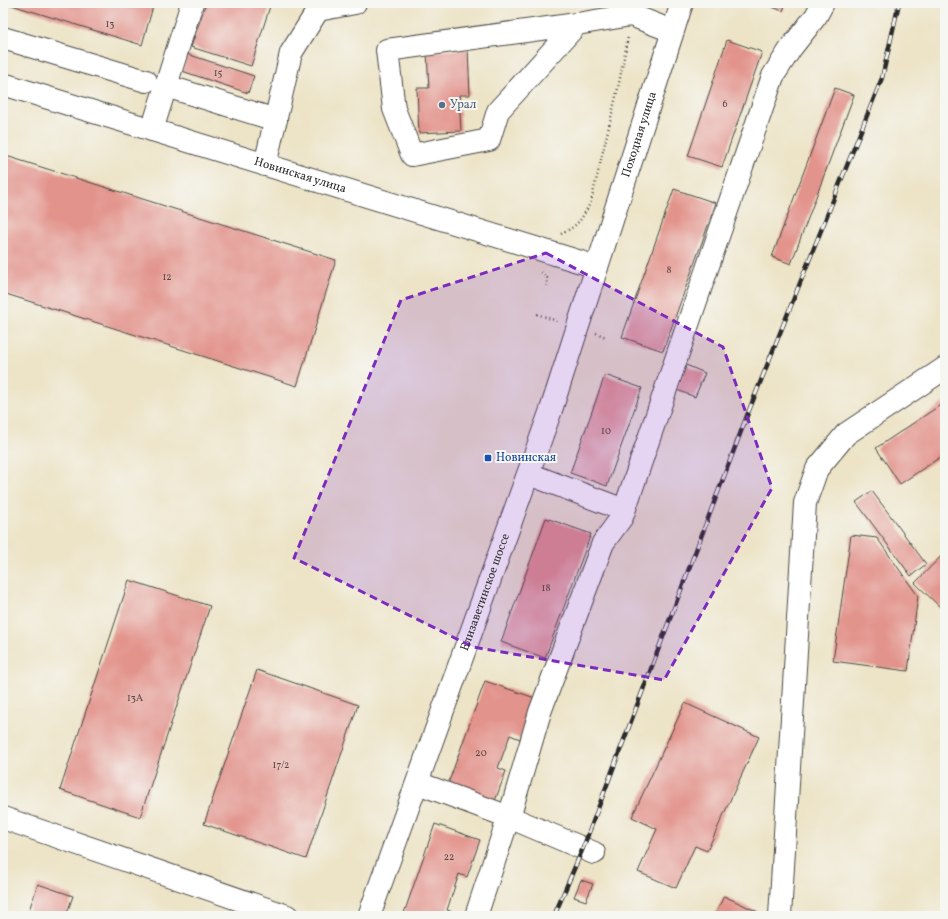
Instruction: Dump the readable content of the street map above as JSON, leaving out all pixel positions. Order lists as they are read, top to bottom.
{
  "streets": {
    "main road": ["Походная улица", "Новинская улица", "Елизаветинское шоссе"]
  },
  "crossings": [
    ["Походная улица", "Новинская улица"],
    ["Походная улица", "Елизаветинское шоссе"],
    ["Новинская улица", "Елизаветинское шоссе"]
  ],
  "places": {
    "other": ["Урал"],
    "transit": ["Новинская"]
  },
  "house_numbers": [
    "13",
    "15",
    "6",
    "8",
    "12",
    "10",
    "18",
    "13А",
    "20",
    "17/2",
    "22"
  ]
}
